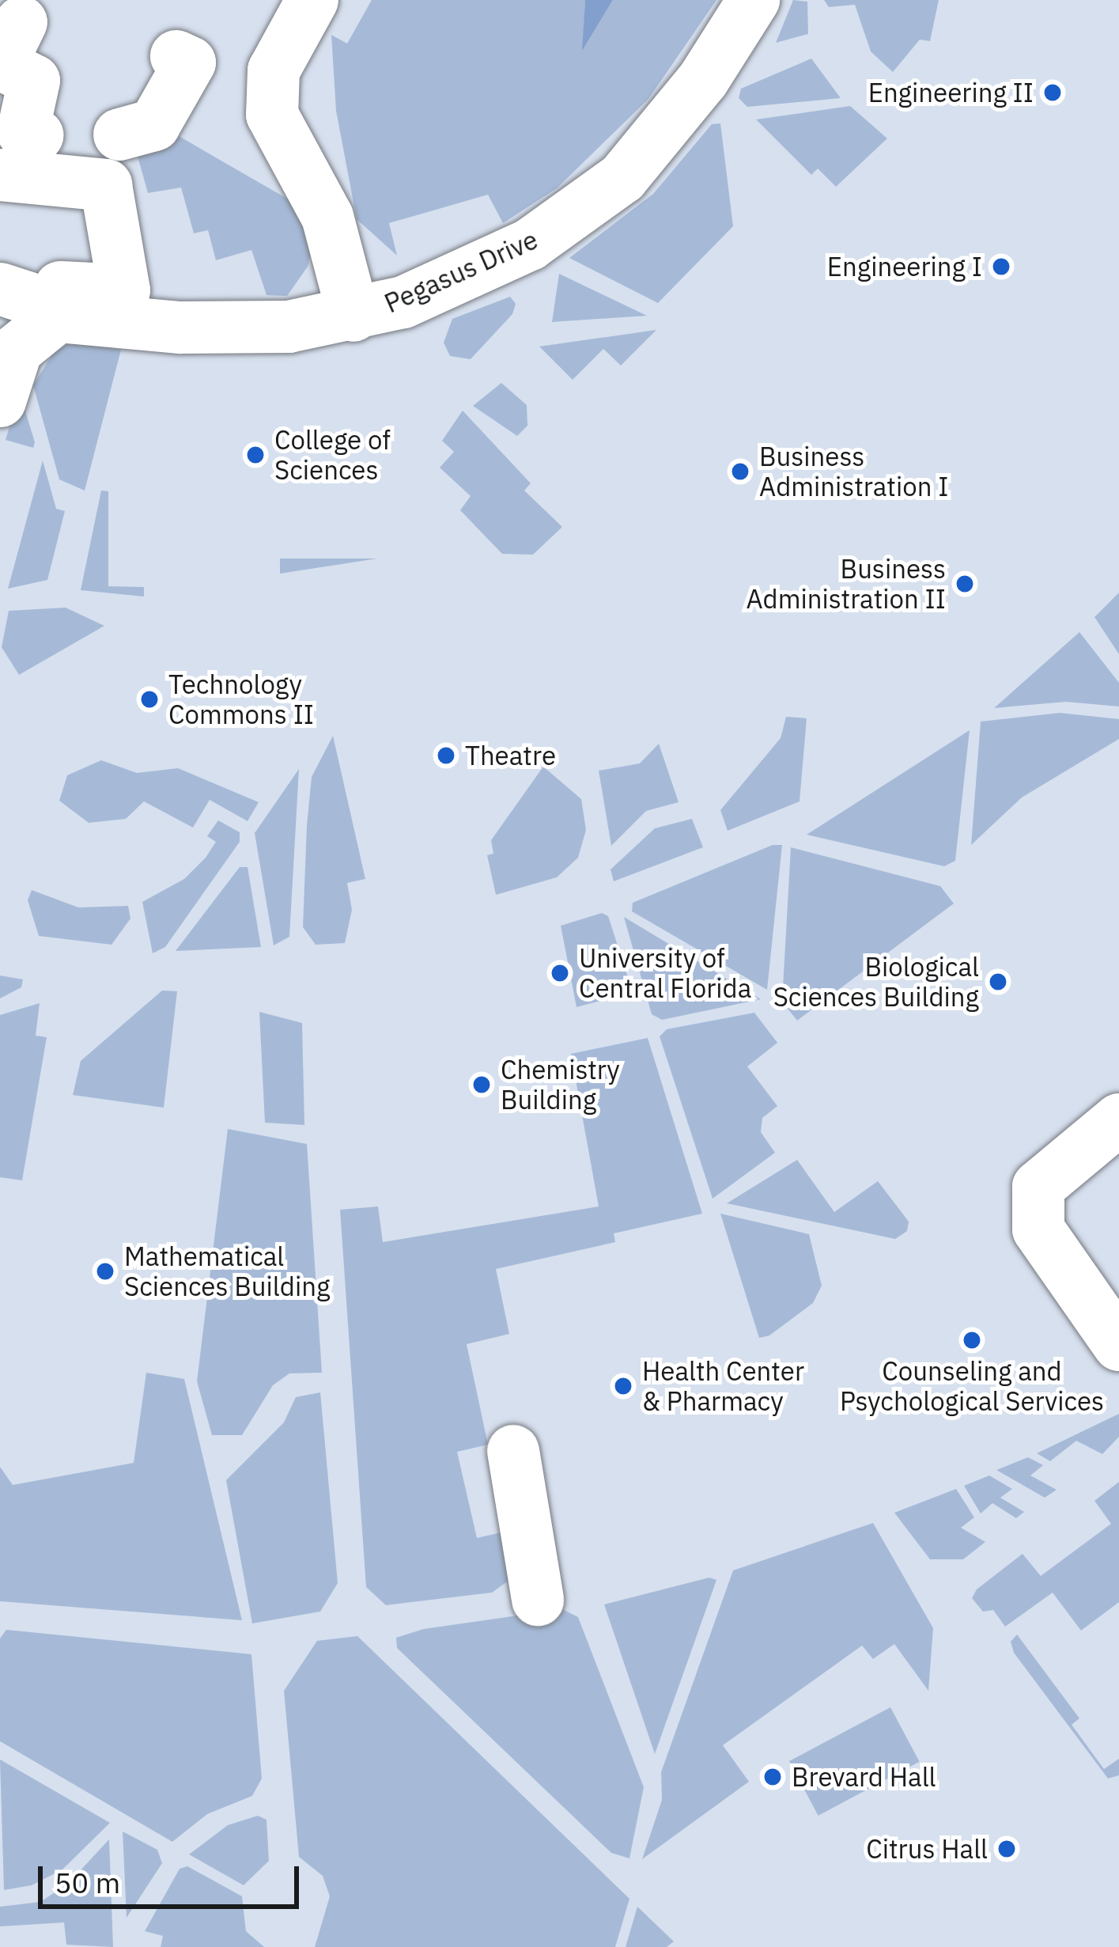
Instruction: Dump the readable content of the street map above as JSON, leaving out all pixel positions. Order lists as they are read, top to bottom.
{
  "streets": {
    "street": ["Pegasus Drive"]
  },
  "places": [
    "Engineering II",
    "Engineering I",
    "College of Sciences",
    "Business Administration I",
    "Business Administration II",
    "Technology Commons II",
    "Theatre",
    "University of Central Florida",
    "Biological Sciences Building",
    "Chemistry Building",
    "Mathematical Sciences Building",
    "Counseling and Psychological Services",
    "Health Center & Pharmacy",
    "Brevard Hall",
    "Citrus Hall"
  ],
  "scale_bar": "50 m"
}
